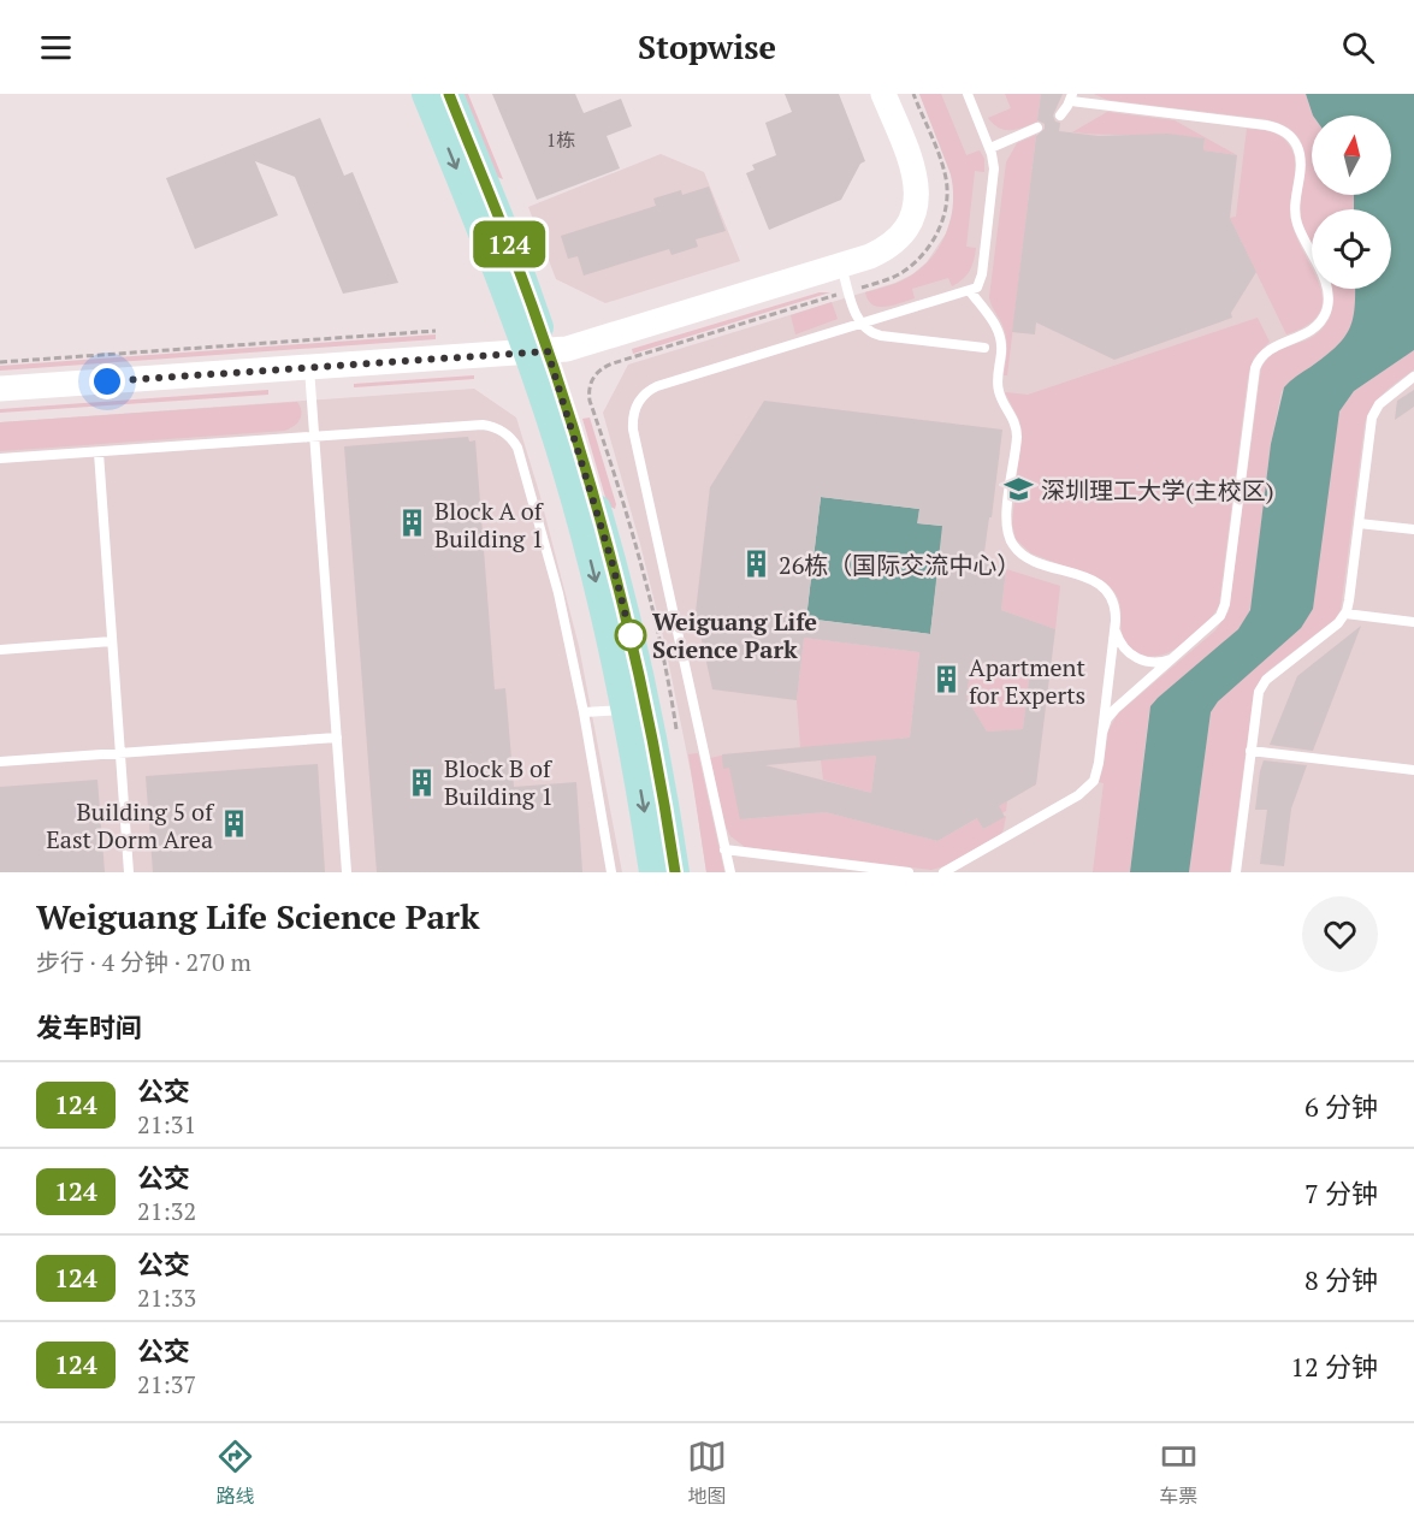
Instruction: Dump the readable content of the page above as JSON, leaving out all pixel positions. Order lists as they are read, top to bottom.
{
  "places": {
    "school or university": ["深圳理工大学(主校区)"],
    "building": [
      "Block A of Building 1",
      "26栋（国际交流中心）",
      "Apartment for Experts",
      "Block B of Building 1",
      "Building 5 of East Dorm Area"
    ],
    "other": ["Weiguang Life Science Park"]
  },
  "lines": ["bus line 124"],
  "house_numbers": ["1栋"],
  "north": "top",
  "page": {
    "header": "Stopwise",
    "on_map": "124",
    "heading": [
      ["Weiguang Life Science Park", "步行 · 4 分钟 · 270 m"],
      "发车时间"
    ],
    "list": [
      {
        "mark": "124",
        "name": "公交",
        "note": "21:31",
        "value": "6 分钟"
      },
      {
        "mark": "124",
        "name": "公交",
        "note": "21:32",
        "value": "7 分钟"
      },
      {
        "mark": "124",
        "name": "公交",
        "note": "21:33",
        "value": "8 分钟"
      },
      {
        "mark": "124",
        "name": "公交",
        "note": "21:37",
        "value": "12 分钟"
      }
    ],
    "tabs": ["路线", "地图", "车票"]
  }
}
